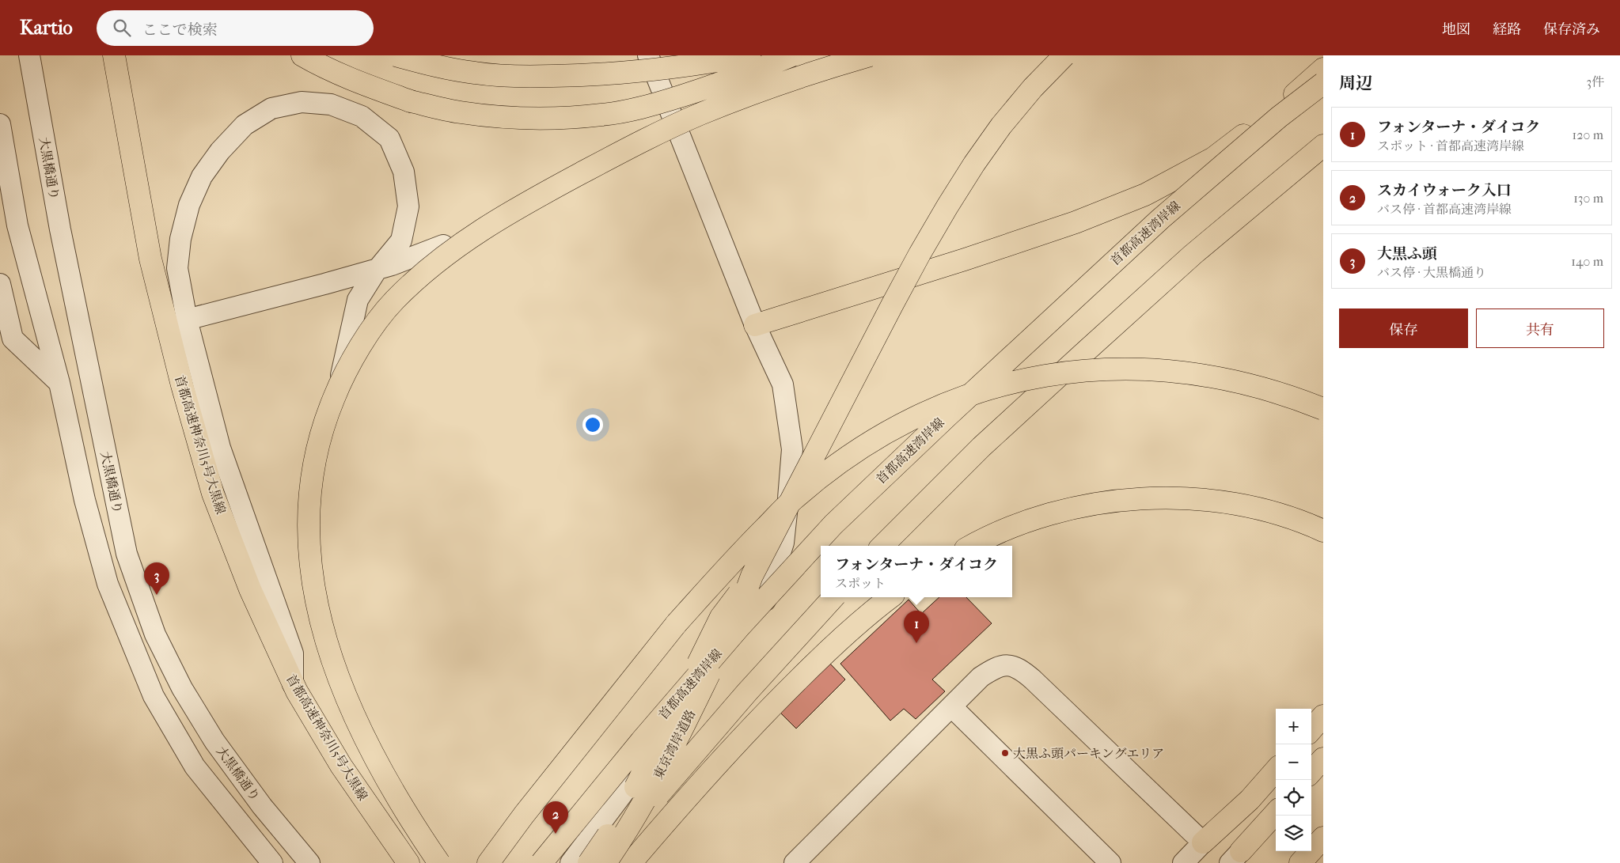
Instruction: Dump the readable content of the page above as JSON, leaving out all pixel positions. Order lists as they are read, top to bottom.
{
  "streets": {
    "highway": ["首都高速湾岸線", "首都高速神奈川5号大黒線", "東京湾岸道路"],
    "street": ["大黒橋通り"]
  },
  "places": ["大黒ふ頭パーキングエリア"],
  "page": {
    "header": "Kartio",
    "search": "ここで検索",
    "nav": ["地図", "経路", "保存済み"],
    "heading": ["周辺", "3件"],
    "list": [
      {
        "mark": "1",
        "name": "フォンターナ・ダイコク",
        "note": "スポット · 首都高速湾岸線",
        "value": "120 m"
      },
      {
        "mark": "2",
        "name": "スカイウォーク入口",
        "note": "バス停 · 首都高速湾岸線",
        "value": "130 m"
      },
      {
        "mark": "3",
        "name": "大黒ふ頭",
        "note": "バス停 · 大黒橋通り",
        "value": "140 m"
      }
    ],
    "buttons": ["保存", "共有"],
    "popup": ["フォンターナ・ダイコク", "スポット"],
    "pins": ["3", "1", "2"],
    "map_buttons": ["+", "−"]
  }
}
